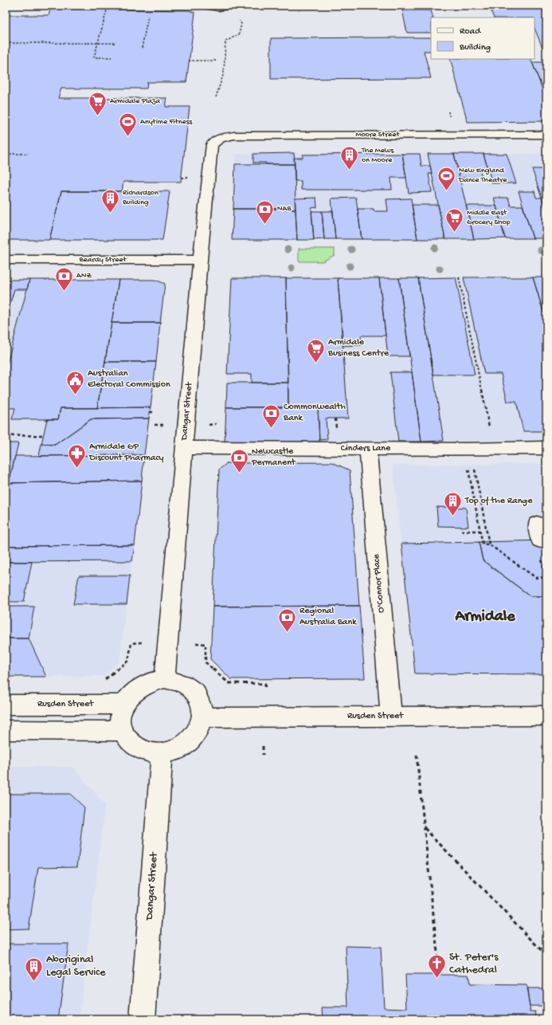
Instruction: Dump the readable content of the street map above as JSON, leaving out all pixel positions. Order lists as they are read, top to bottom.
{
  "streets": {
    "street": [
      "Moore Street",
      "Beardy Street",
      "Dangar Street",
      "Cinders Lane",
      "O'Connor Place",
      "Rusden Street"
    ]
  },
  "crossings": [
    ["Moore Street", "Dangar Street"],
    ["Beardy Street", "Dangar Street"],
    ["Dangar Street", "Cinders Lane"],
    ["Dangar Street", "Rusden Street"],
    ["Cinders Lane", "O'Connor Place"],
    ["O'Connor Place", "Rusden Street"]
  ],
  "districts": ["Armidale"],
  "places": {
    "supermarket": ["Armidale Plaza", "Middle East Grocery Shop", "Armidale Business Centre"],
    "sports": ["Anytime Fitness", "New England Dance Theatre"],
    "building": [
      "The Mews on Moore",
      "Richardson Building",
      "Top of the Range",
      "Aboriginal Legal Service"
    ],
    "bank": [
      "NAB",
      "ANZ",
      "Commonwealth Bank",
      "Newcastle Permanent",
      "Regional Australia Bank"
    ],
    "public building": ["Australian Electoral Commission"],
    "pharmacy": ["Armidale GP Discount Pharmacy"],
    "church": ["St. Peter's Cathedral"]
  },
  "legend": ["Road", "Building"]
}
